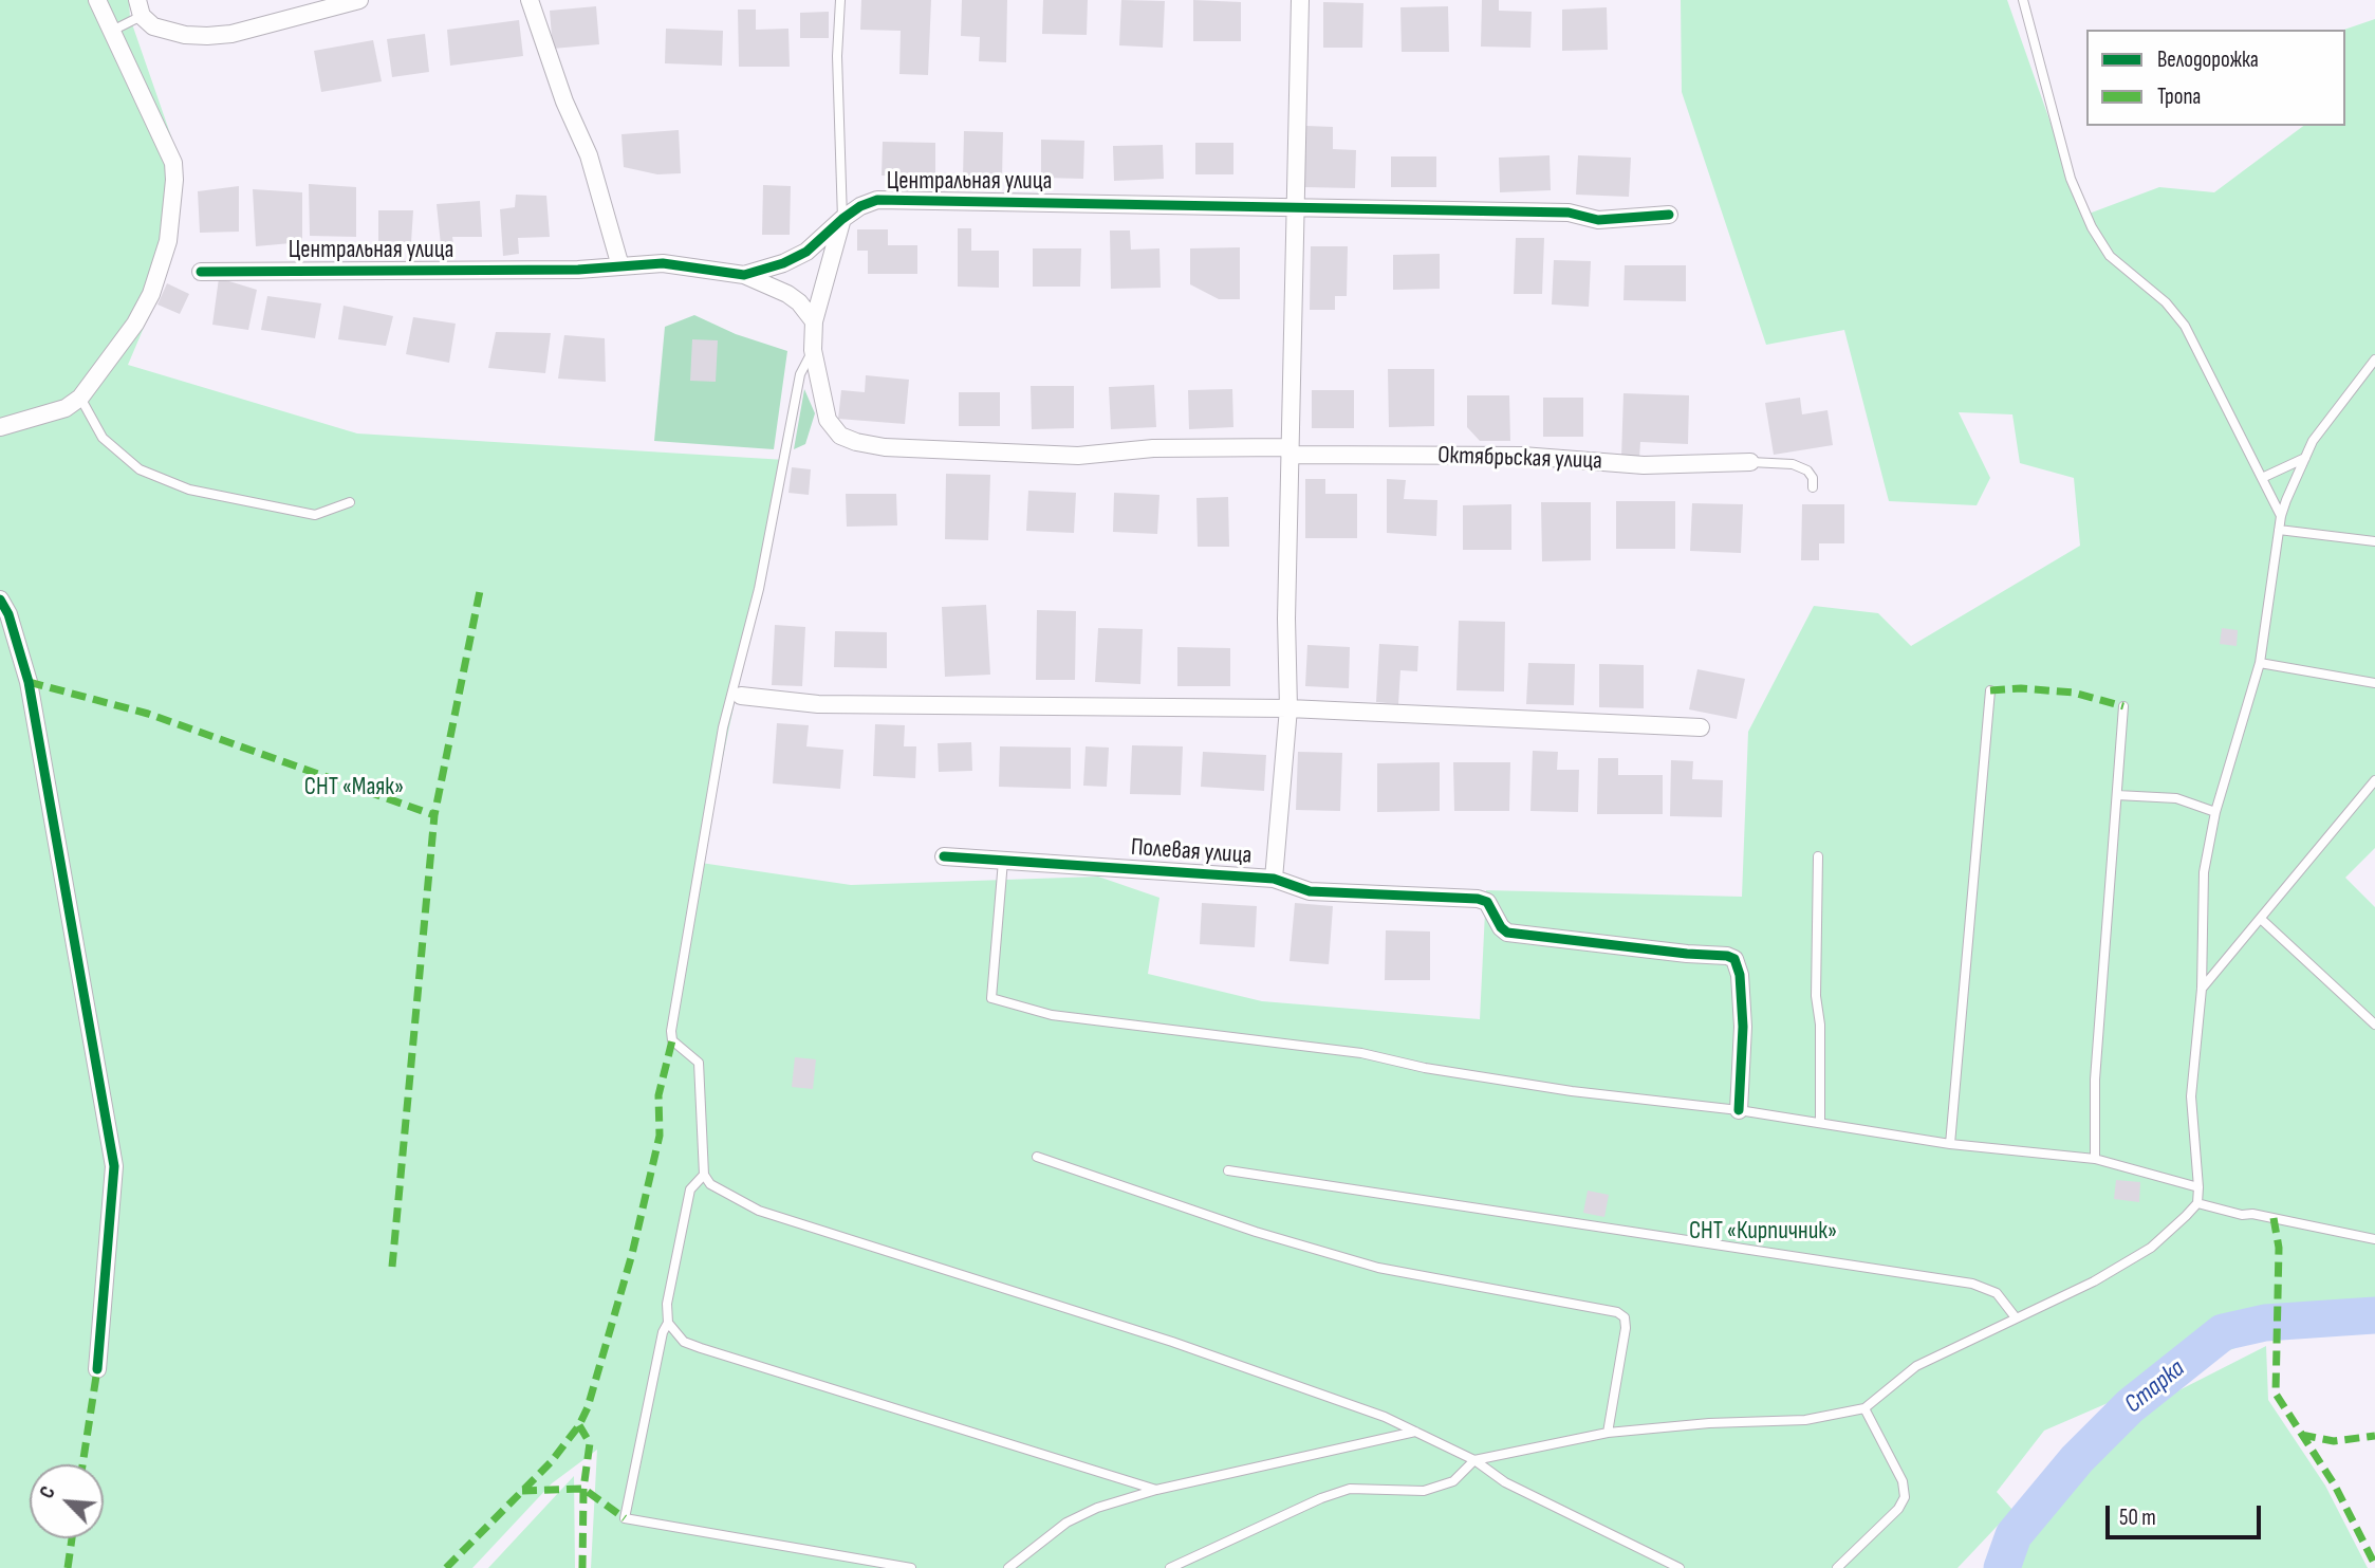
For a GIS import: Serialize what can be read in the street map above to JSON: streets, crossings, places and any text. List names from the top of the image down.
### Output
{
  "streets": {
    "street": ["Центральная улица", "Октябрьская улица", "Полевая улица"]
  },
  "water": ["Старка"],
  "parks": ["СНТ «Маяк»", "СНТ «Кирпичник»"],
  "legend": ["Велодорожка", "Тропа"],
  "scale_bar": "50 m",
  "north": "top left"
}
